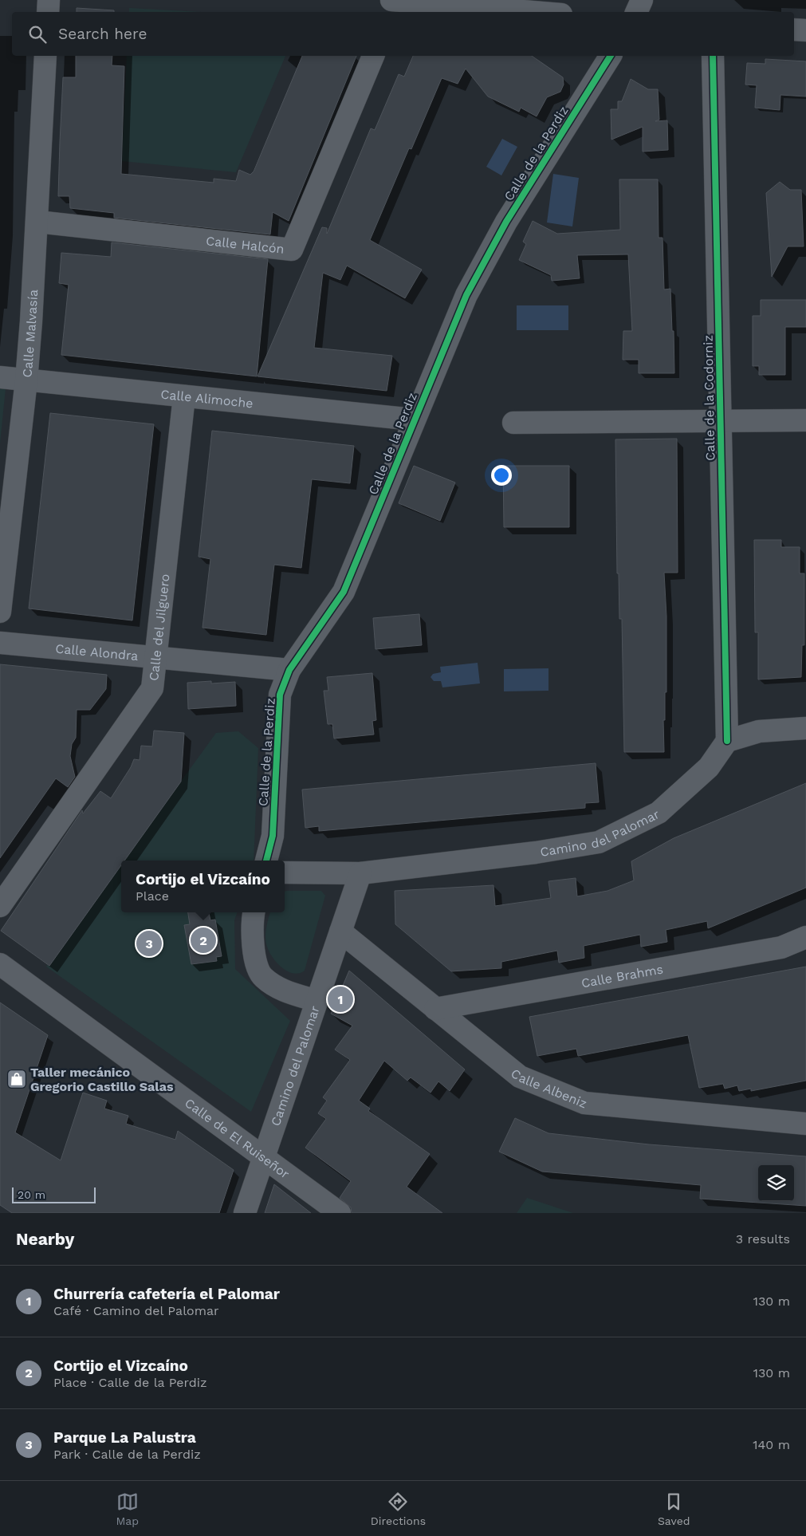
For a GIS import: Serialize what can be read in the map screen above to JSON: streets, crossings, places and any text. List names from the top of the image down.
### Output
{
  "streets": {
    "street": [
      "Calle de la Perdiz",
      "Calle Halcón",
      "Calle Malvasía",
      "Calle de la Codorniz",
      "Calle Alimoche",
      "Calle del Jilguero",
      "Calle Alondra",
      "Camino del Palomar",
      "Calle Brahms",
      "Calle Albeniz",
      "Calle de El Ruiseñor"
    ]
  },
  "crossings": [
    ["Calle de la Perdiz", "Calle Alimoche"],
    ["Calle de la Perdiz", "Calle Alondra"],
    ["Calle Halcón", "Calle Malvasía"],
    ["Calle Malvasía", "Calle Alimoche"],
    ["Calle de la Codorniz", "Camino del Palomar"],
    ["Calle Alimoche", "Calle del Jilguero"],
    ["Calle del Jilguero", "Calle Alondra"],
    ["Camino del Palomar", "Calle Albeniz"],
    ["Camino del Palomar", "Calle de El Ruiseñor"],
    ["Calle Brahms", "Calle Albeniz"]
  ],
  "places": {
    "shop": ["Taller mecánico Gregorio Castillo Salas"]
  },
  "scale_bar": "20 m",
  "page": {
    "search": "Search here",
    "popup": ["Cortijo el Vizcaíno", "Place"],
    "pins": ["2", "3", "1"],
    "scale": "20 m",
    "heading": ["Nearby", "3 results"],
    "list": [
      {
        "mark": "1",
        "name": "Churrería cafetería el Palomar",
        "note": "Café · Camino del Palomar",
        "value": "130 m"
      },
      {
        "mark": "2",
        "name": "Cortijo el Vizcaíno",
        "note": "Place · Calle de la Perdiz",
        "value": "130 m"
      },
      {
        "mark": "3",
        "name": "Parque La Palustra",
        "note": "Park · Calle de la Perdiz",
        "value": "140 m"
      }
    ],
    "nav": ["Map", "Directions", "Saved"]
  }
}
